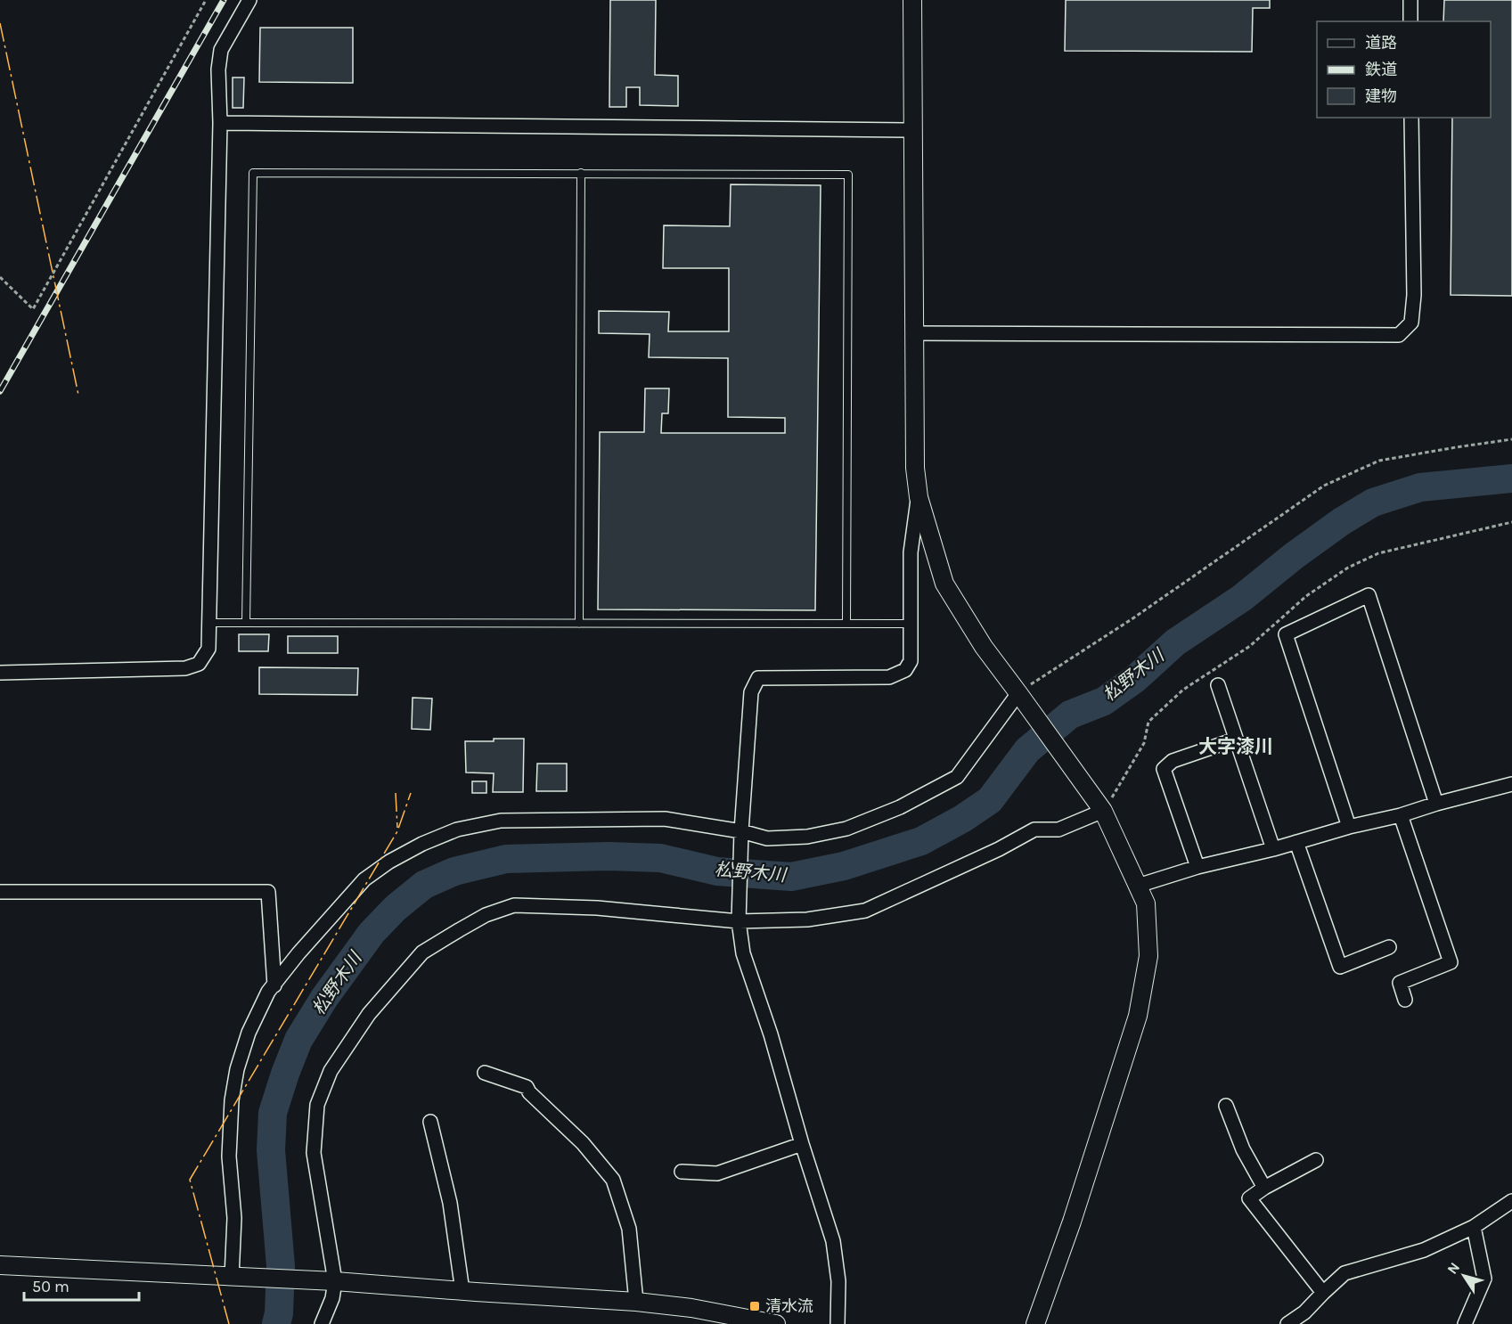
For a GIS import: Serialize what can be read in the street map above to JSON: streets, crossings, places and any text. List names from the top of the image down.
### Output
{
  "districts": ["大字漆川"],
  "water": ["松野木川"],
  "places": {
    "transit": ["清水流"]
  },
  "legend": ["道路", "鉄道", "建物"],
  "scale_bar": "50 m",
  "north": "top left"
}
